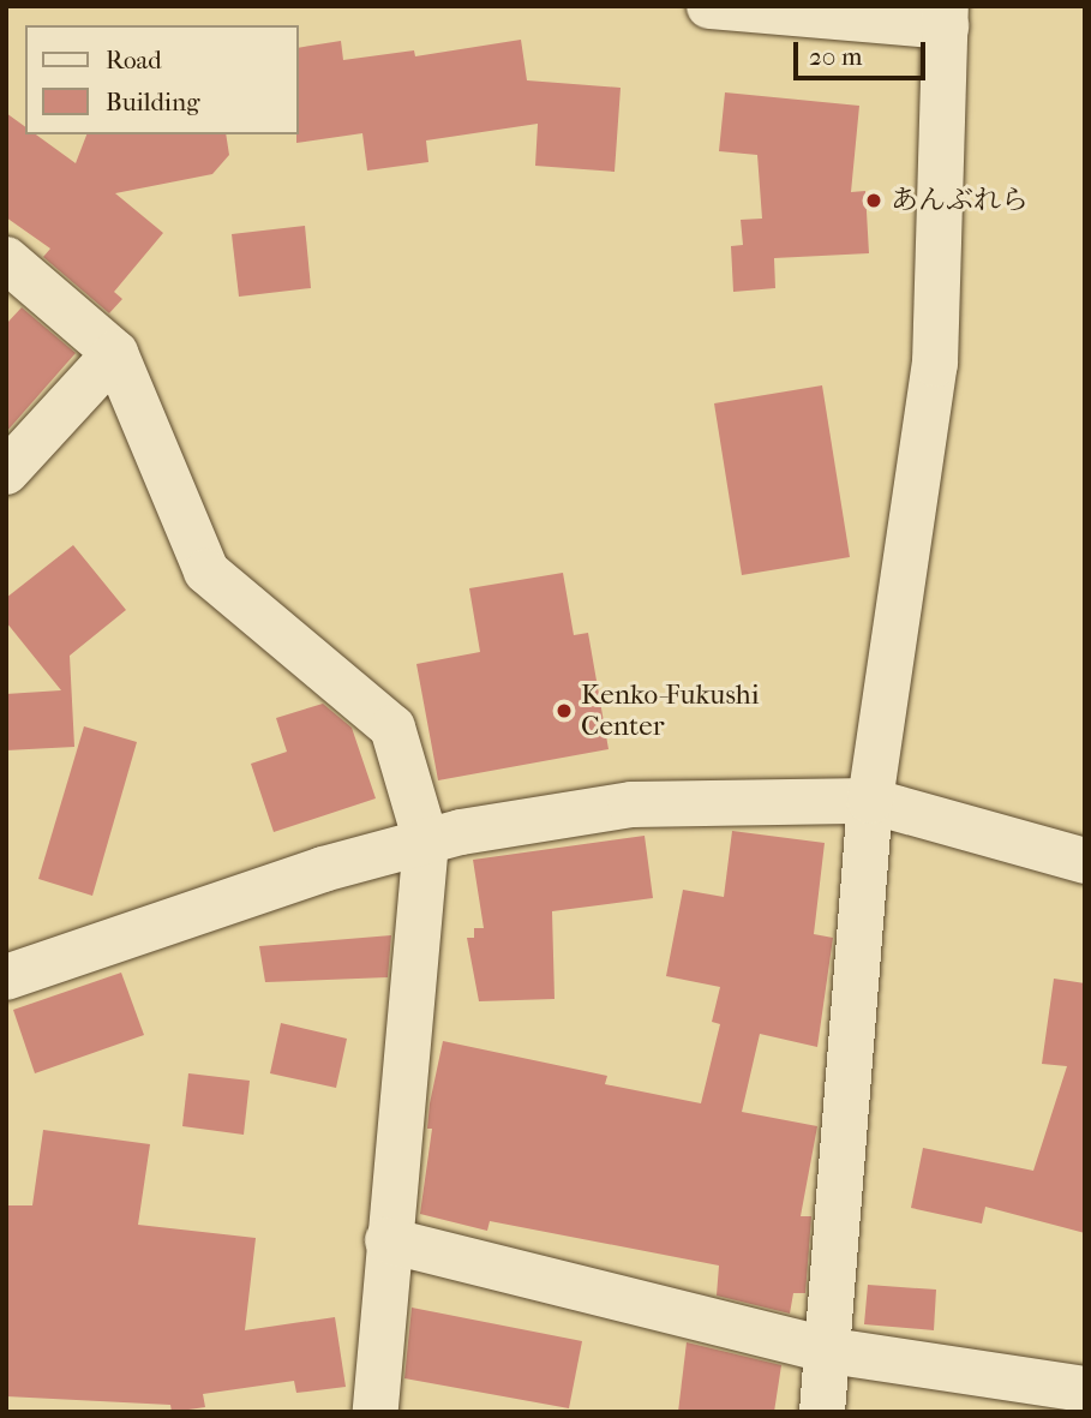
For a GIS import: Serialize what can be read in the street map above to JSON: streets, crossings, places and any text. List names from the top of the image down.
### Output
{
  "places": ["あんぶれら", "Kenko-Fukushi Center"],
  "legend": ["Road", "Building"],
  "scale_bar": "20 m"
}
